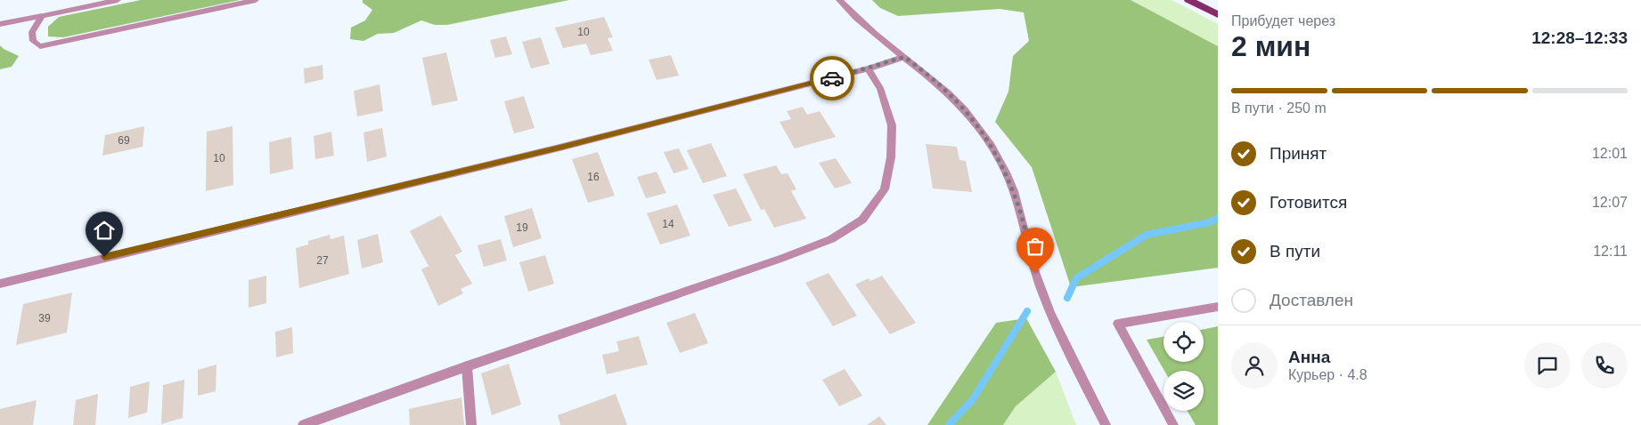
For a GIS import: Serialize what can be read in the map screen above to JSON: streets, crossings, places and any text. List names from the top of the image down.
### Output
{
  "house_numbers": [
    "10",
    "69",
    "10",
    "16",
    "14",
    "19",
    "27",
    "39"
  ],
  "page": {
    "heading": ["2 мин", "Прибудет через", "12:28–12:33"],
    "panel": ["Анна", "Курьер · 4.8"],
    "bar": "В пути · 250 m",
    "list": [
      ["Принят", "12:01"],
      ["Готовится", "12:07"],
      ["В пути", "12:11"],
      "Доставлен"
    ]
  }
}
